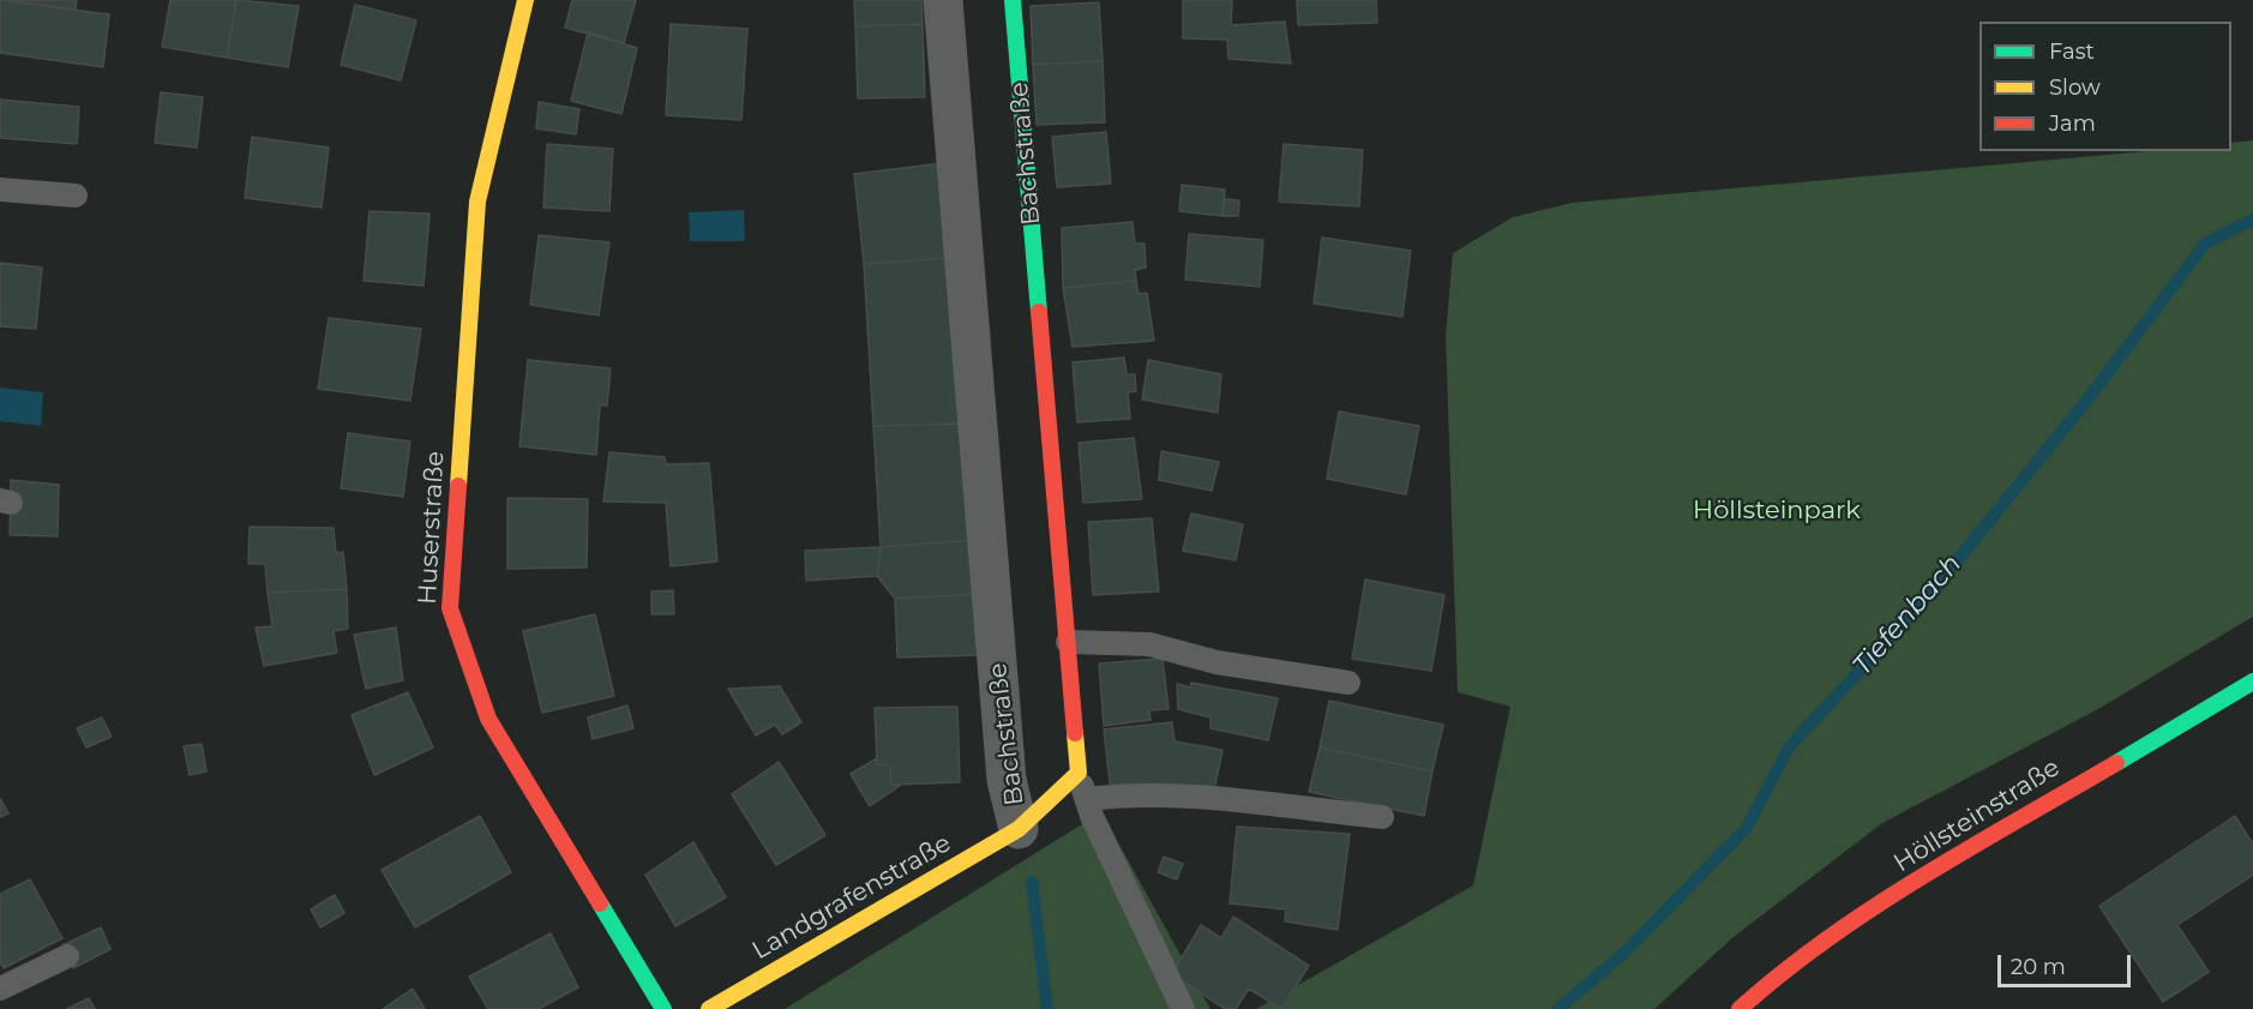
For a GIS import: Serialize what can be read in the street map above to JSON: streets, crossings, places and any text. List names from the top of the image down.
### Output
{
  "streets": {
    "street": [
      "Bachstraße",
      "Huserstraße",
      "Höllsteinstraße",
      "Landgrafenstraße"
    ]
  },
  "crossings": [
    ["Bachstraße", "Landgrafenstraße"]
  ],
  "water": ["Tiefenbach"],
  "parks": ["Höllsteinpark"],
  "legend": ["Fast", "Slow", "Jam"],
  "scale_bar": "20 m"
}
